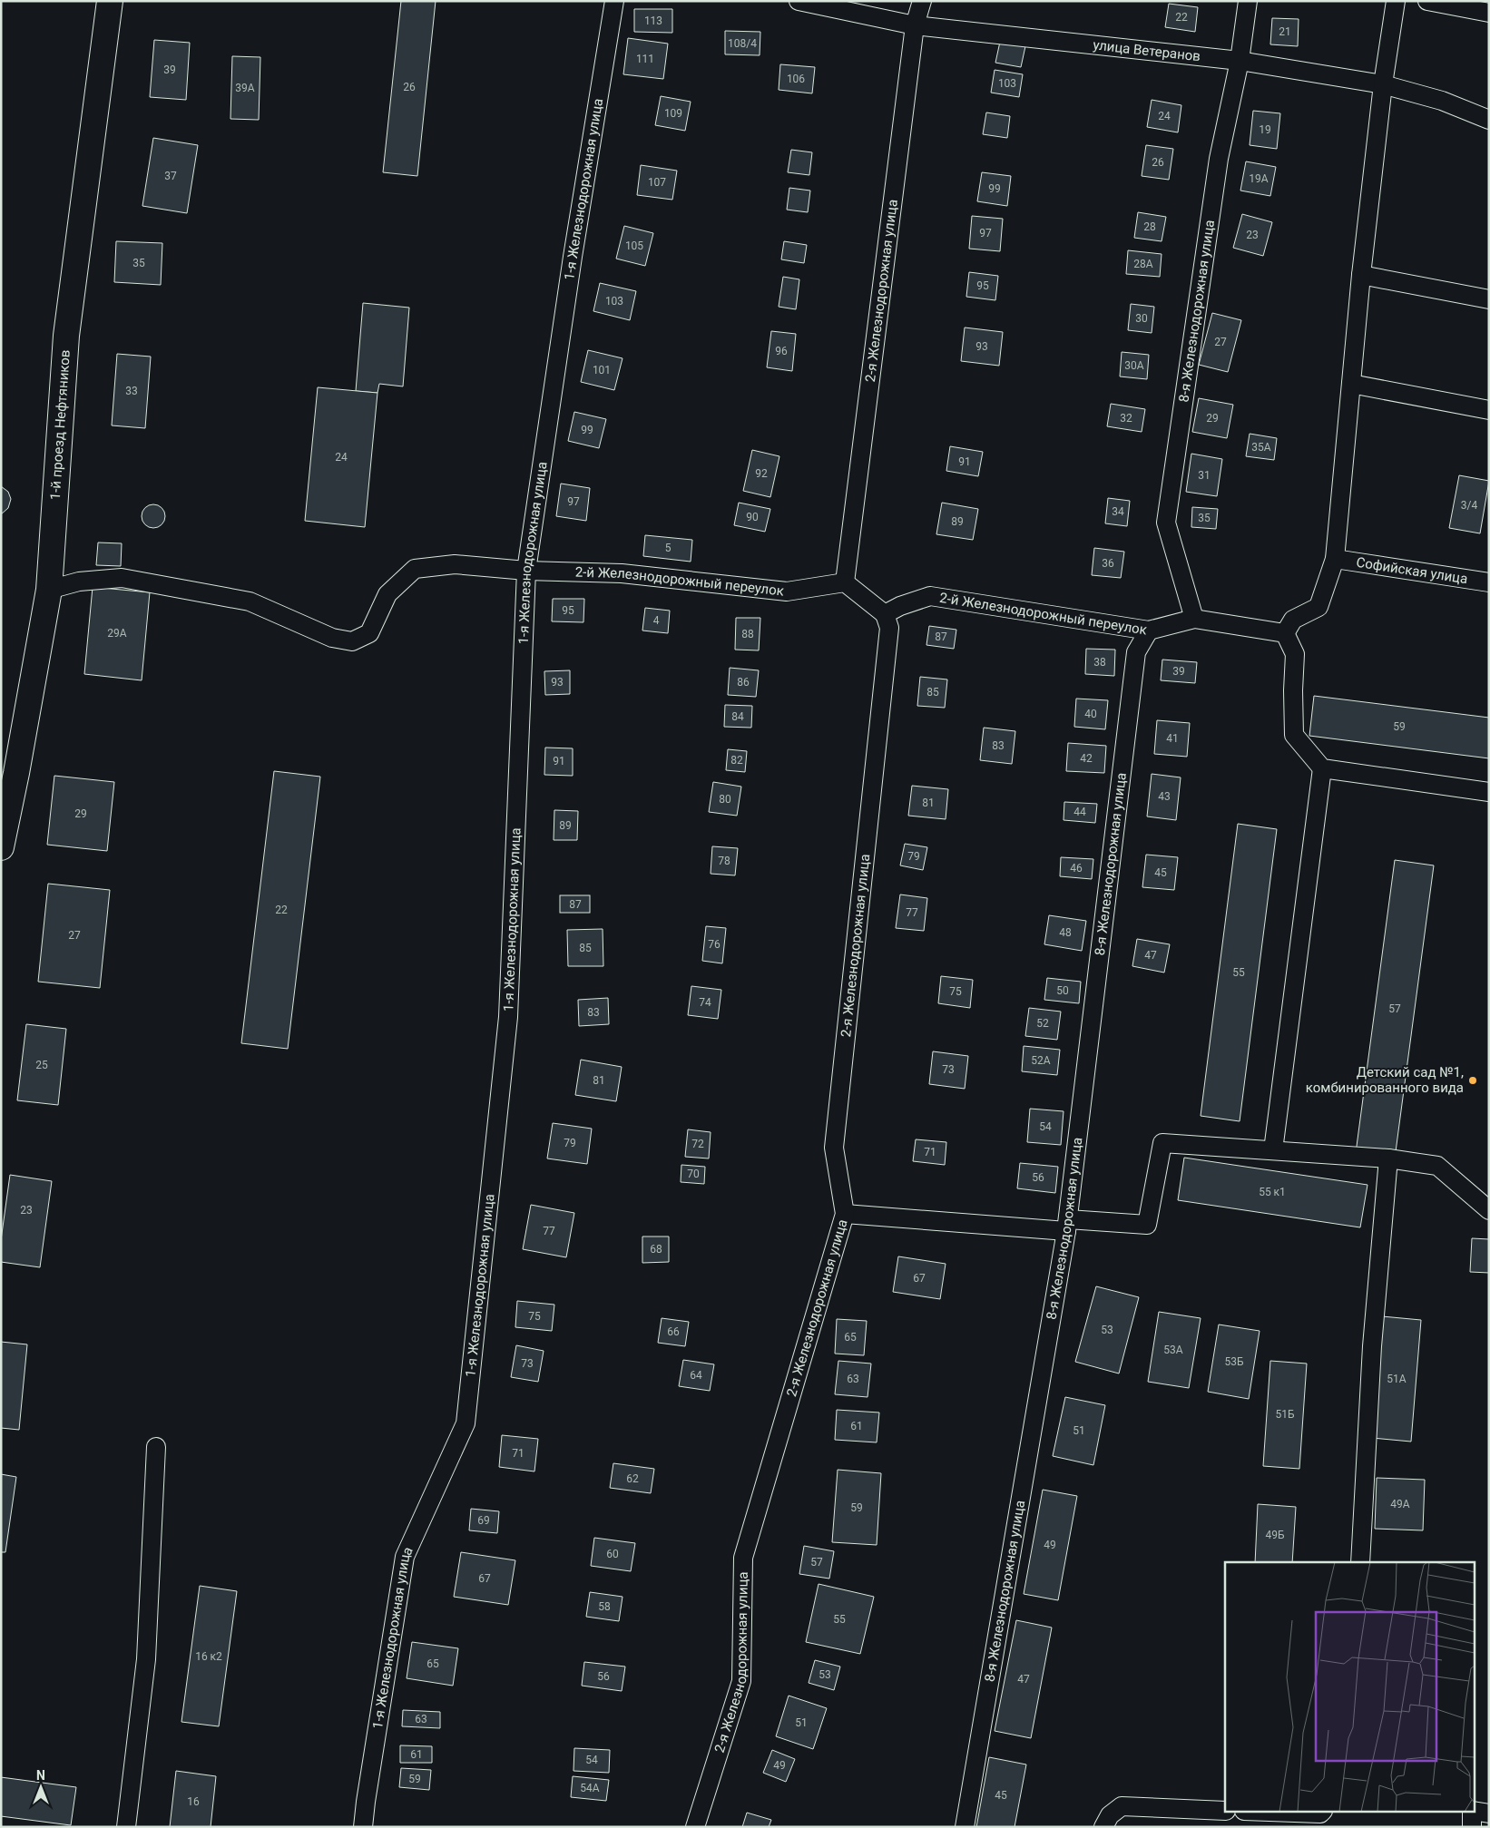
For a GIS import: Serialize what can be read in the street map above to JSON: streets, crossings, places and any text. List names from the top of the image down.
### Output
{
  "streets": {
    "street": [
      "улица Ветеранов",
      "1-я Железнодорожная улица",
      "2-я Железнодорожная улица",
      "8-я Железнодорожная улица",
      "1-й проезд Нефтяников",
      "Софийская улица",
      "2-й Железнодорожный переулок"
    ]
  },
  "crossings": [
    ["улица Ветеранов", "2-я Железнодорожная улица"],
    ["улица Ветеранов", "8-я Железнодорожная улица"],
    ["1-я Железнодорожная улица", "2-й Железнодорожный переулок"],
    ["2-я Железнодорожная улица", "2-й Железнодорожный переулок"],
    ["8-я Железнодорожная улица", "2-й Железнодорожный переулок"],
    ["1-й проезд Нефтяников", "2-й Железнодорожный переулок"]
  ],
  "places": ["Детский сад №1, комбинированного вида"],
  "house_numbers": [
    "22",
    "113",
    "21",
    "108/4",
    "111",
    "39",
    "106",
    "103",
    "26",
    "39А",
    "109",
    "24",
    "19",
    "26",
    "37",
    "19А",
    "107",
    "99",
    "28",
    "97",
    "23",
    "105",
    "35",
    "28А",
    "95",
    "103",
    "30",
    "27",
    "93",
    "96",
    "30А",
    "101",
    "33",
    "32",
    "29",
    "99",
    "35А",
    "24",
    "91",
    "92",
    "31",
    "97",
    "3/4",
    "34",
    "90",
    "35",
    "89",
    "5",
    "36",
    "95",
    "4",
    "29А",
    "88",
    "87",
    "38",
    "39",
    "93",
    "86",
    "85",
    "40",
    "84",
    "59",
    "41",
    "83",
    "42",
    "82",
    "91",
    "43",
    "80",
    "81",
    "44",
    "29",
    "89",
    "79",
    "78",
    "46",
    "45",
    "87",
    "22",
    "77",
    "48",
    "27",
    "76",
    "85",
    "47",
    "55",
    "50",
    "75",
    "74",
    "57",
    "83",
    "52",
    "52А",
    "25",
    "73",
    "81",
    "54",
    "79",
    "72",
    "71",
    "70",
    "56",
    "55 к1",
    "23",
    "77",
    "68",
    "67",
    "75",
    "53",
    "66",
    "65",
    "53А",
    "53Б",
    "73",
    "64",
    "63",
    "51А",
    "51Б",
    "61",
    "51",
    "71",
    "62",
    "49А",
    "59",
    "69",
    "49Б",
    "49",
    "60",
    "57",
    "67",
    "58",
    "55",
    "16 к2",
    "65",
    "53",
    "56",
    "47",
    "63",
    "51",
    "61",
    "54",
    "49",
    "59",
    "54А",
    "45",
    "16"
  ],
  "north": "top"
}
